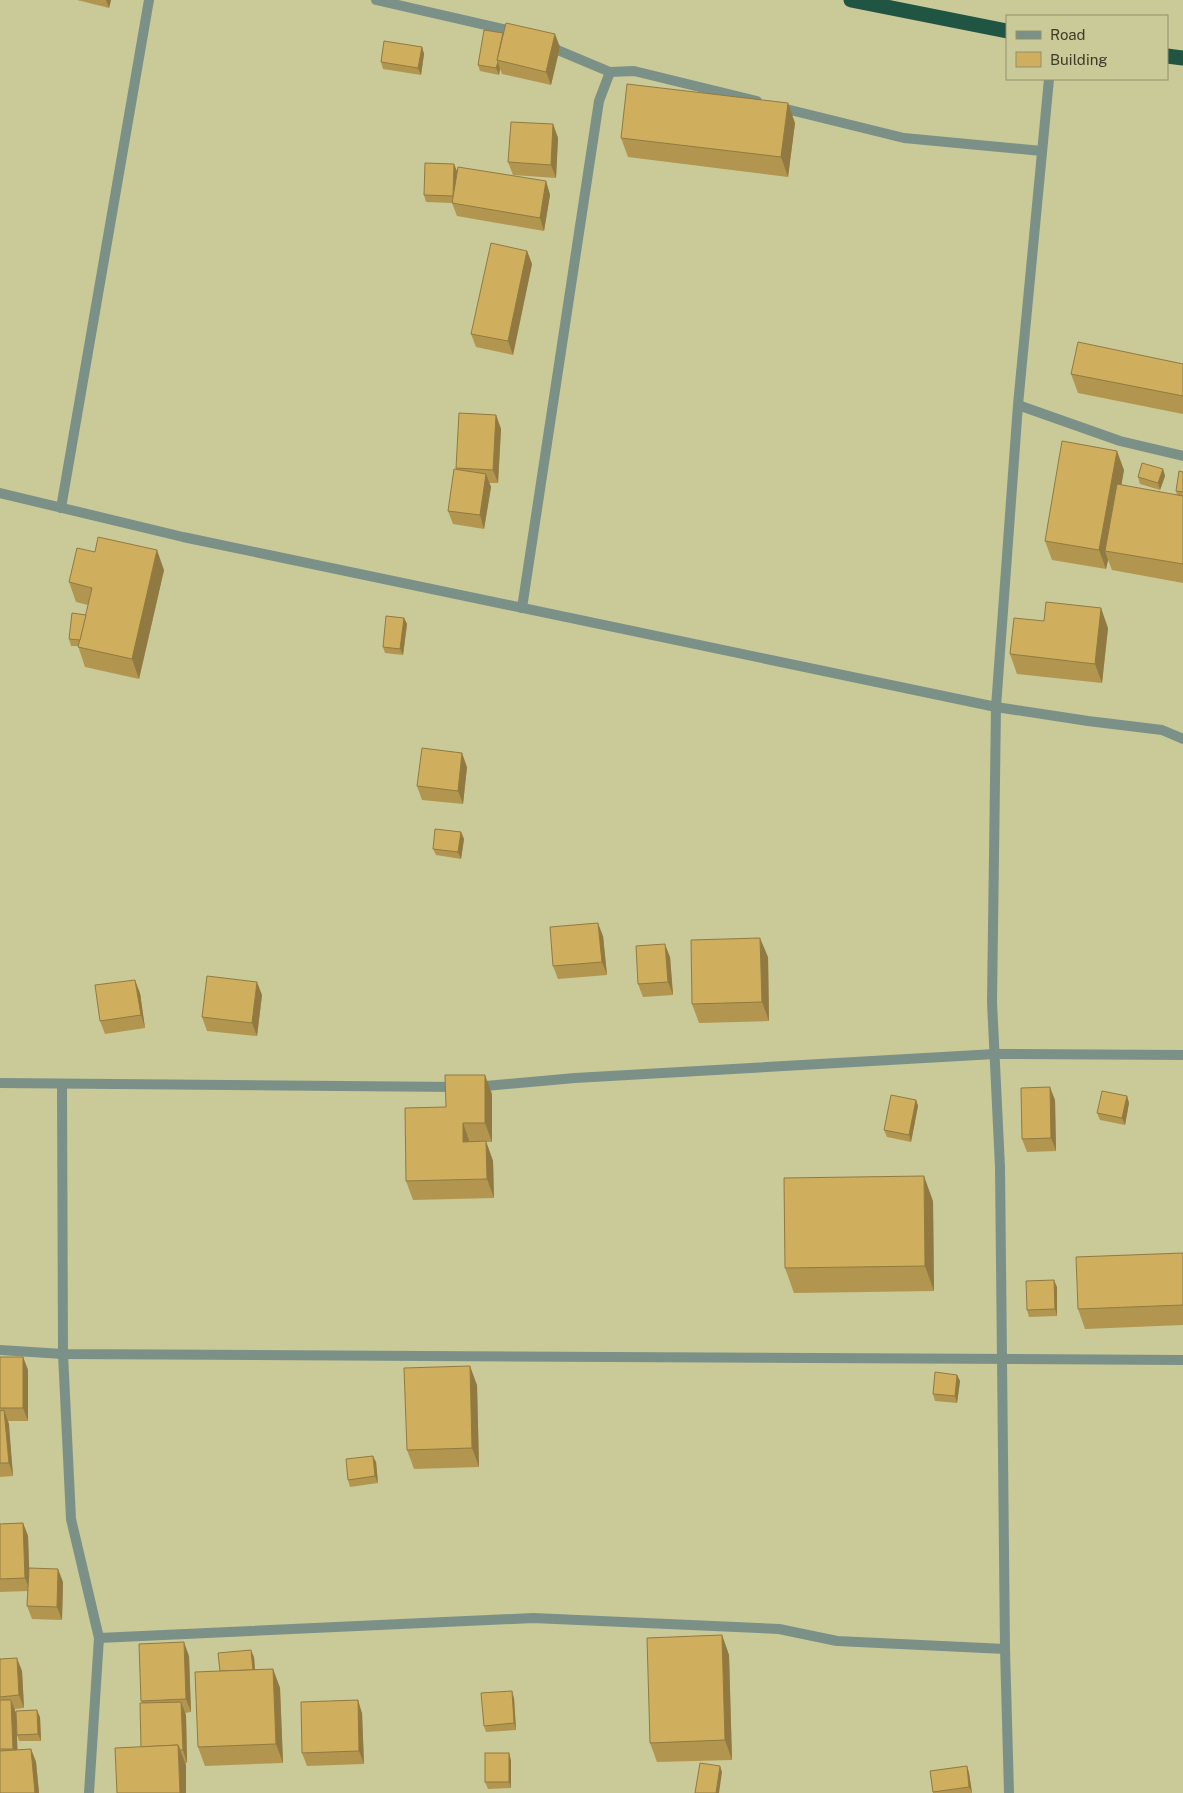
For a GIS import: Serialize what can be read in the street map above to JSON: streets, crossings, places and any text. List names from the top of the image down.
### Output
{
  "legend": ["Road", "Building"]
}
